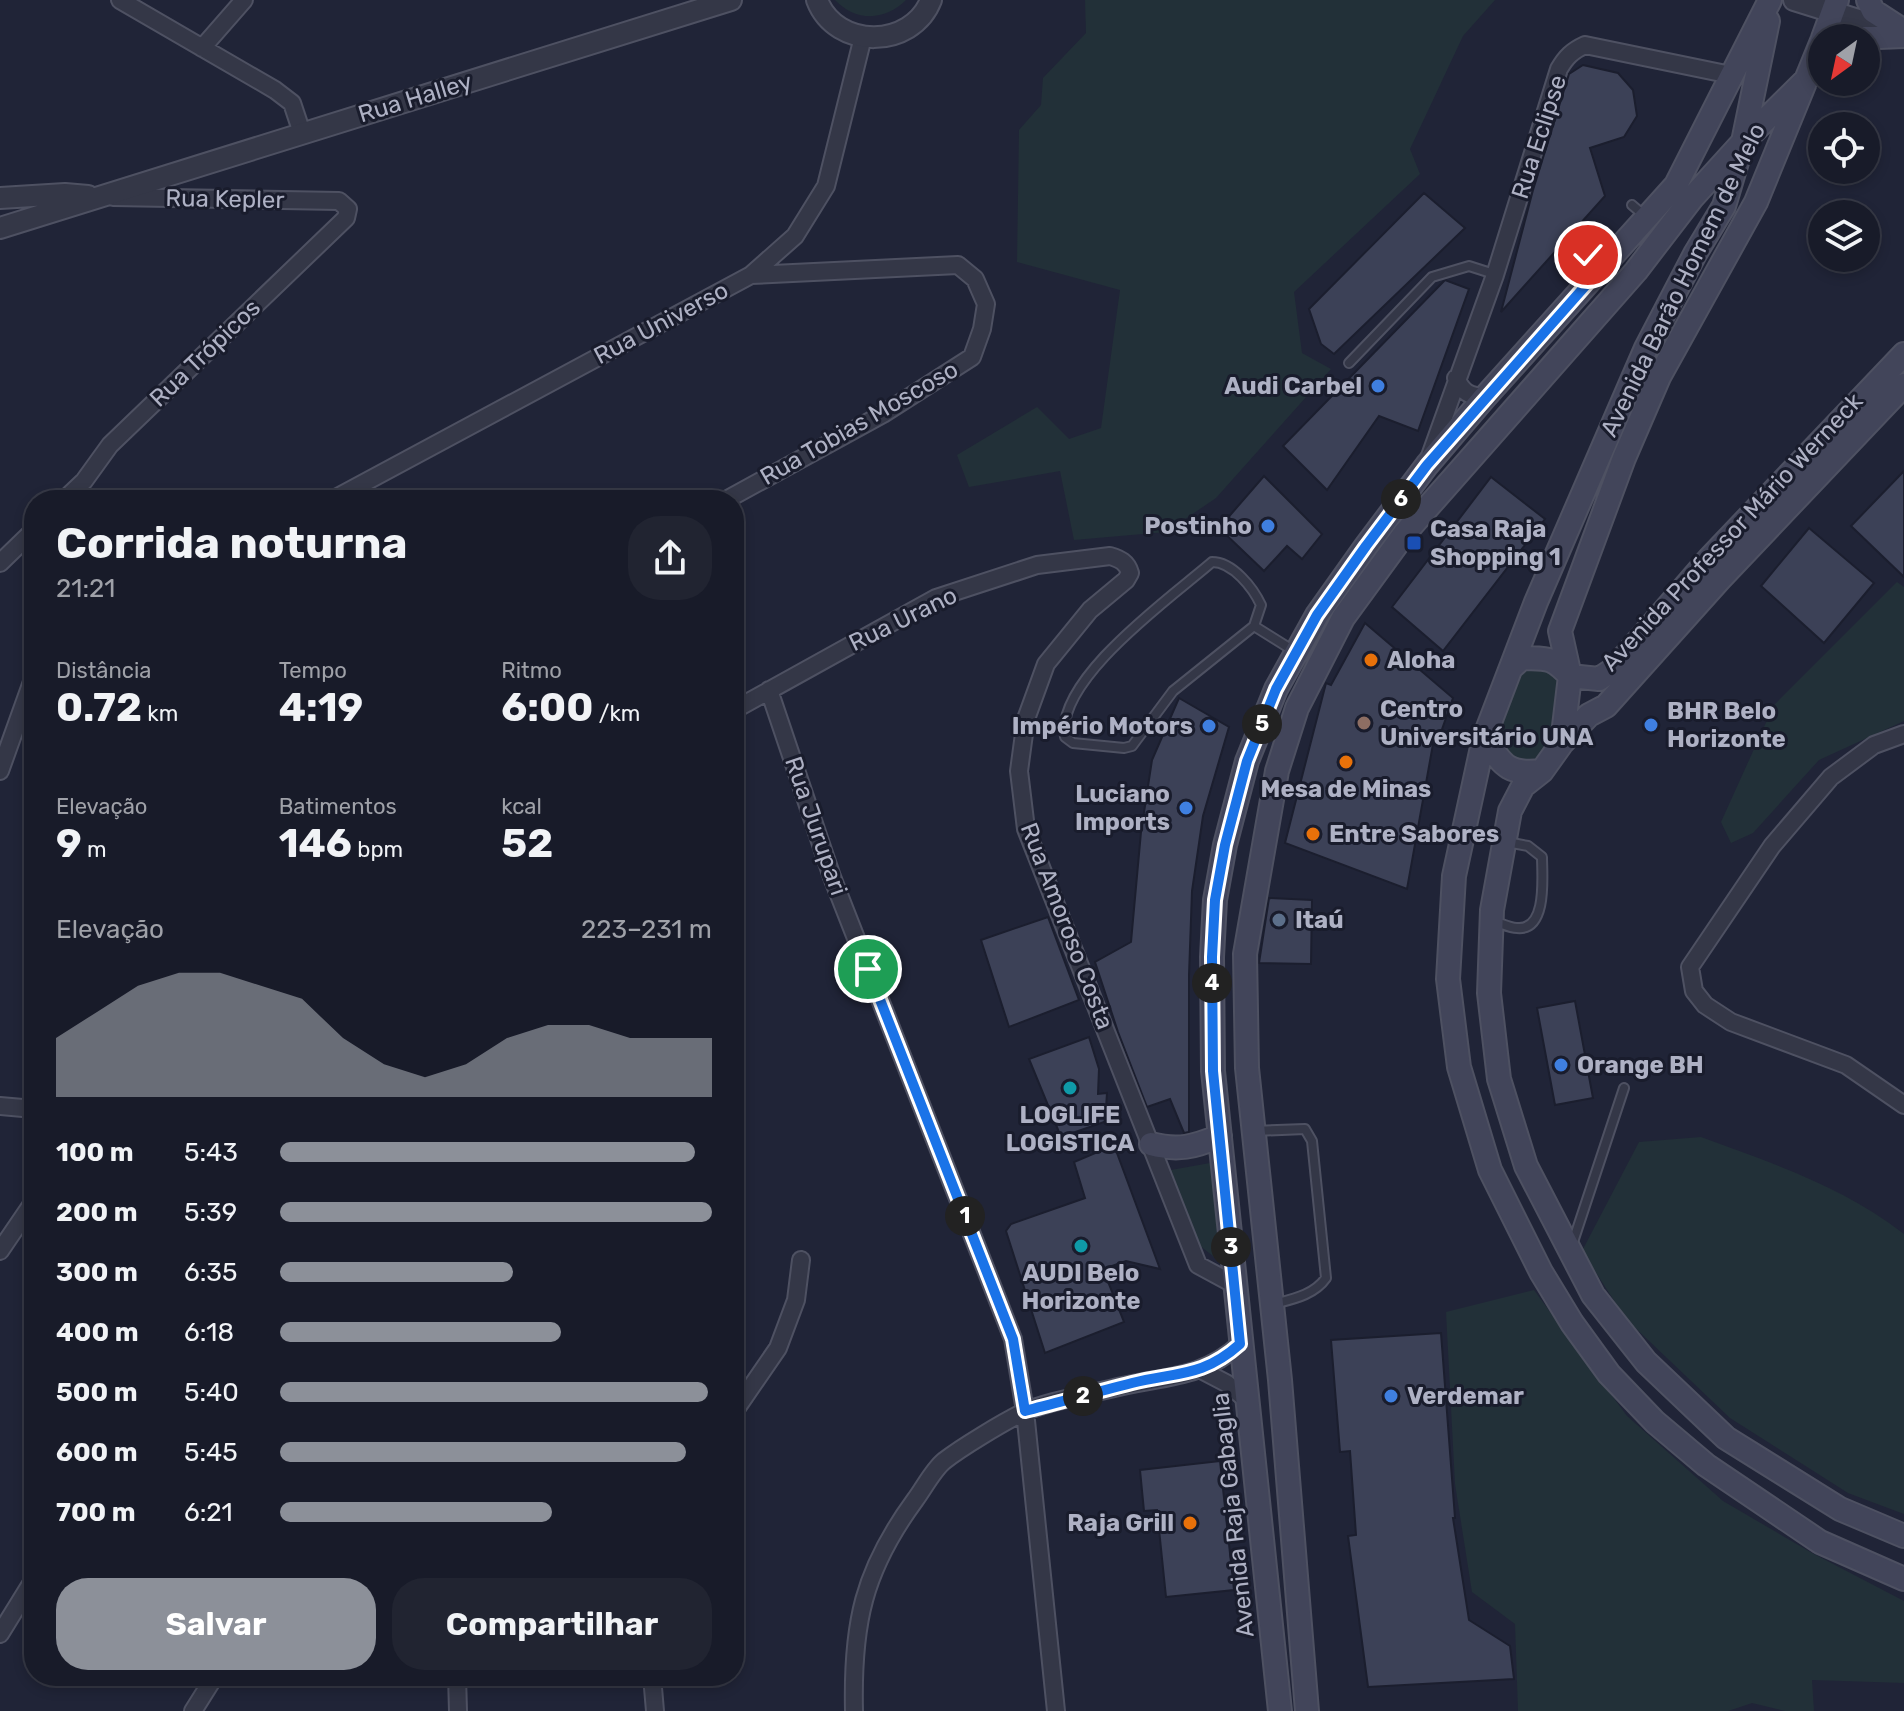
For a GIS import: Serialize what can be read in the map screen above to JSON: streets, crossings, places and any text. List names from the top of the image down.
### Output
{
  "streets": {
    "main road": ["Avenida Barão Homem de Melo", "Avenida Professor Mário Werneck", "Avenida Raja Gabaglia"],
    "street": [
      "Rua Halley",
      "Rua Eclipse",
      "Rua Kepler",
      "Rua Universo",
      "Rua Trópicos",
      "Rua Tobias Moscoso",
      "Rua Urano",
      "Rua Jurupari",
      "Rua Amoroso Costa"
    ]
  },
  "crossings": [
    ["Rua Halley", "Rua Kepler"],
    ["Rua Eclipse", "Avenida Raja Gabaglia"],
    ["Rua Kepler", "Rua Trópicos"],
    ["Avenida Barão Homem de Melo", "Avenida Professor Mário Werneck"],
    ["Avenida Barão Homem de Melo", "Avenida Raja Gabaglia"],
    ["Rua Universo", "Rua Tobias Moscoso"],
    ["Rua Urano", "Rua Jurupari"],
    ["Rua Urano", "Rua Amoroso Costa"],
    ["Rua Amoroso Costa", "Avenida Raja Gabaglia"]
  ],
  "places": {
    "other": [
      "Audi Carbel",
      "Postinho",
      "Aloha",
      "Centro Universitário UNA",
      "BHR Belo Horizonte",
      "Império Motors",
      "Mesa de Minas",
      "Luciano Imports",
      "Entre Sabores",
      "Itaú",
      "Orange BH",
      "LOGLIFE LOGISTICA",
      "AUDI Belo Horizonte",
      "Verdemar",
      "Raja Grill"
    ],
    "transit": ["Casa Raja Shopping 1"]
  },
  "north": "bottom left",
  "page": {
    "pins": [
      "6",
      "5",
      "4",
      "1",
      "3",
      "2"
    ],
    "heading": ["Corrida noturna", "21:21"],
    "stats": [
      ["Distância", "0.72 km"],
      ["Tempo", "4:19"],
      ["Ritmo", "6:00 /km"],
      ["Elevação", "9 m"],
      ["Batimentos", "146 bpm"],
      ["kcal", "52"]
    ],
    "chart": ["Elevação", "223–231 m"],
    "list": [
      {
        "name": "100 m",
        "note": "5:43"
      },
      {
        "name": "200 m",
        "note": "5:39"
      },
      {
        "name": "300 m",
        "note": "6:35"
      },
      {
        "name": "400 m",
        "note": "6:18"
      },
      {
        "name": "500 m",
        "note": "5:40"
      },
      {
        "name": "600 m",
        "note": "5:45"
      },
      {
        "name": "700 m",
        "note": "6:21"
      }
    ],
    "buttons": ["Salvar", "Compartilhar"]
  }
}
